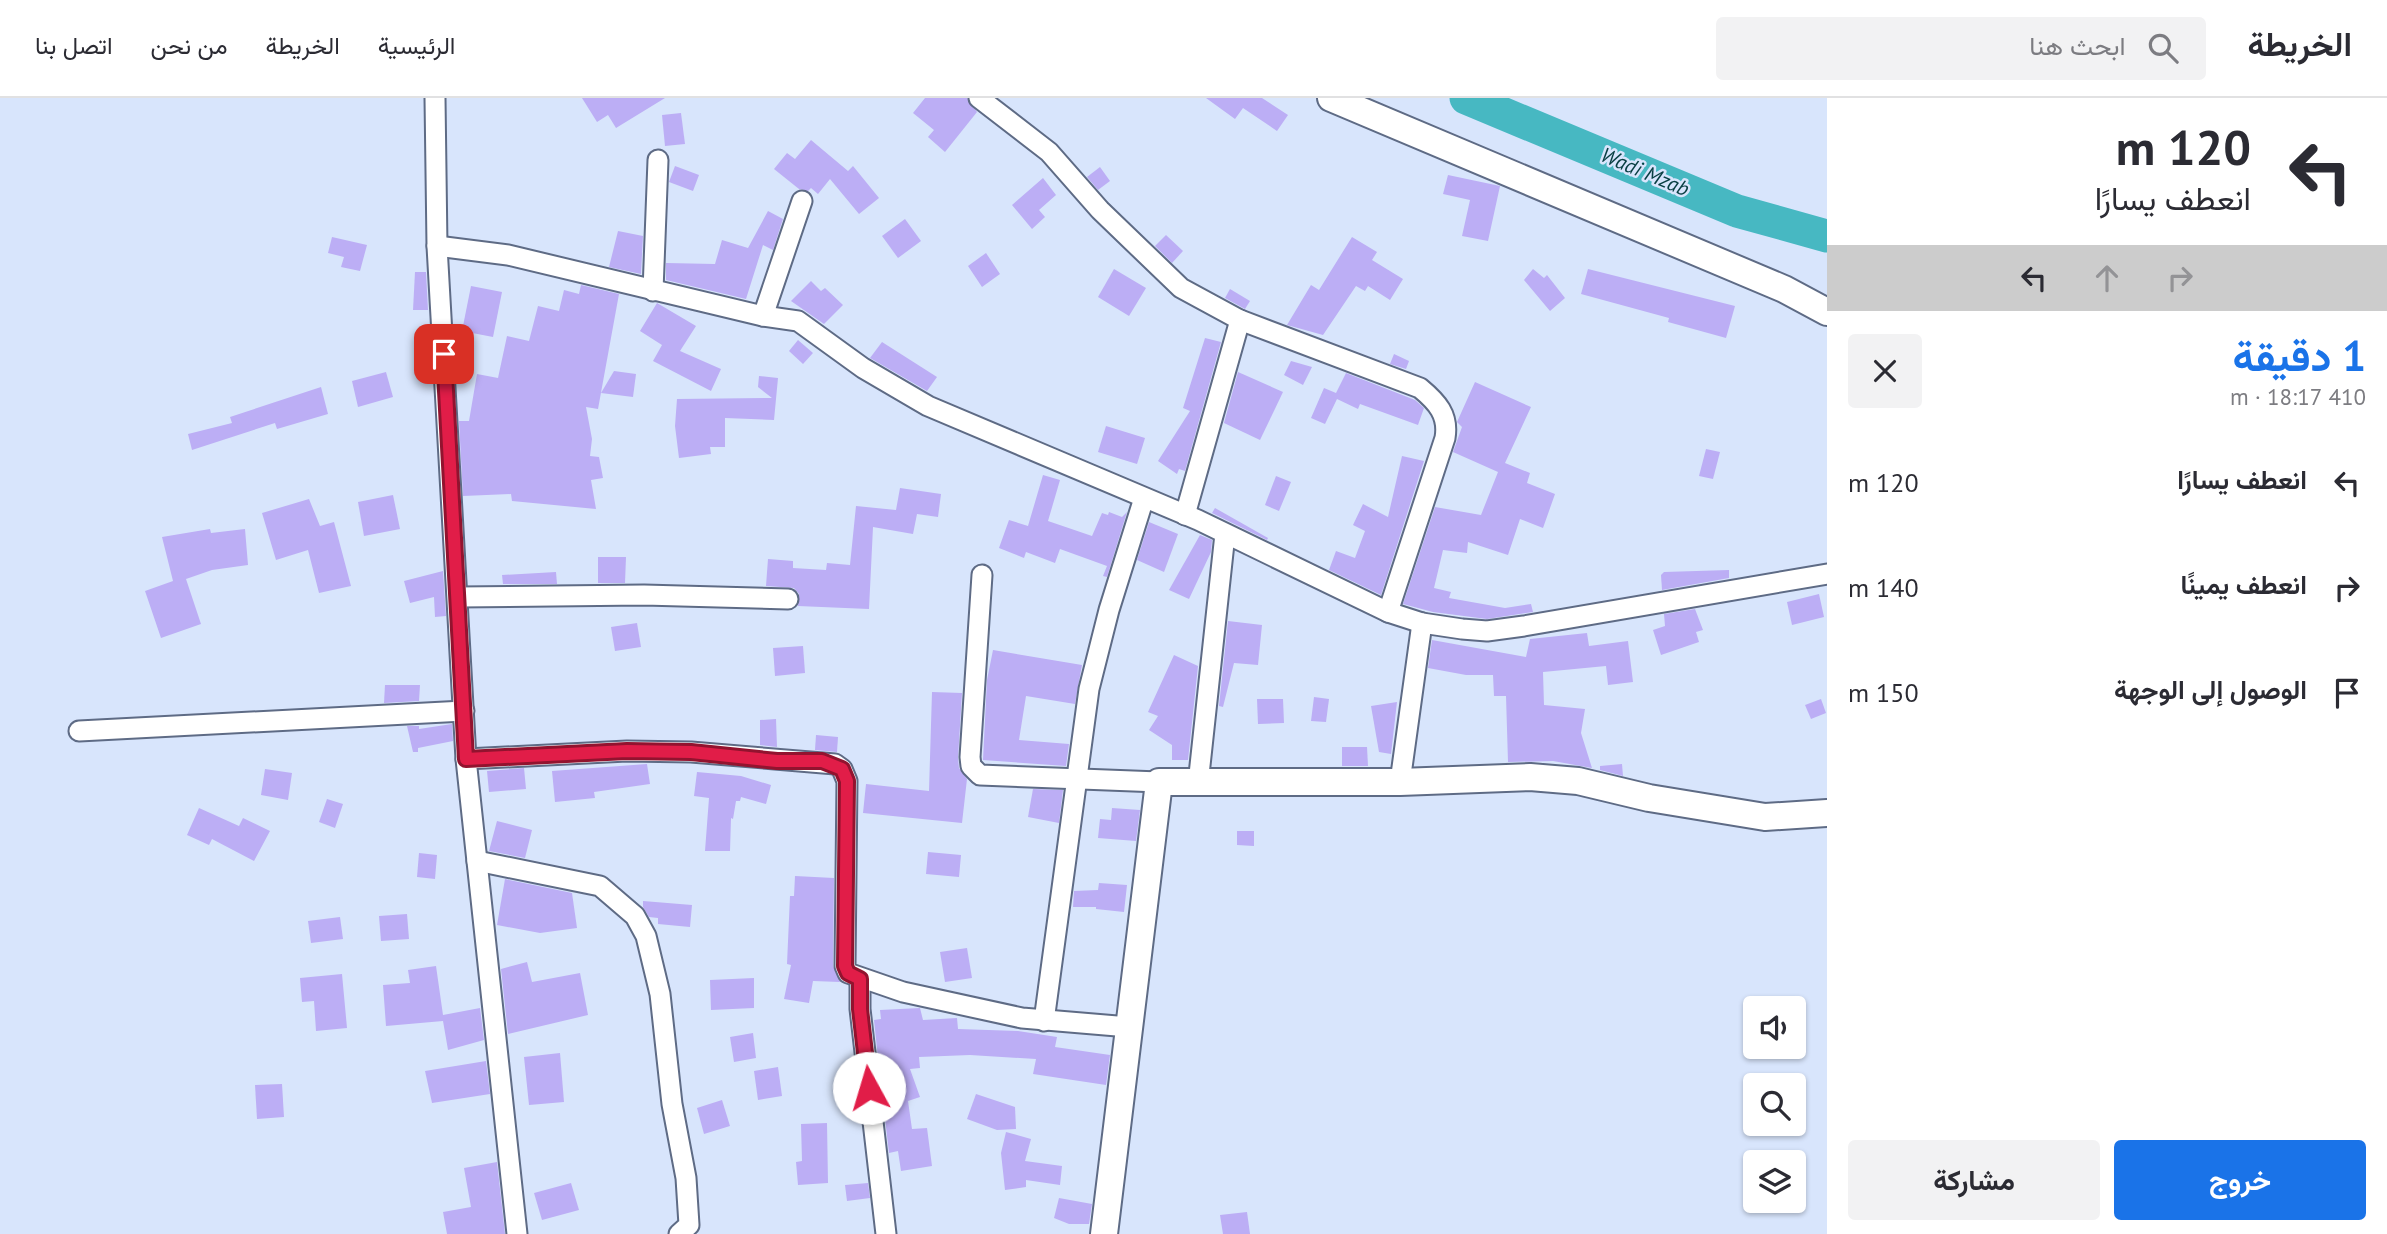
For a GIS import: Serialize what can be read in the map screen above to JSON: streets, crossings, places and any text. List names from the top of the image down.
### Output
{
  "water": ["Wadi Mzab"],
  "page": {
    "header": "الخريطة",
    "search": "ابحث هنا",
    "nav": [
      "الرئيسية",
      "الخريطة",
      "من نحن",
      "اتصل بنا"
    ],
    "turn": ["120 m", "انعطف يسارًا"],
    "heading": ["1 دقيقة", "410 m · 18:17"],
    "list": [
      {
        "name": "انعطف يسارًا",
        "value": "120 m"
      },
      {
        "name": "انعطف يمينًا",
        "value": "140 m"
      },
      {
        "name": "الوصول إلى الوجهة",
        "value": "150 m"
      }
    ],
    "buttons": ["خروج", "مشاركة"]
  }
}
